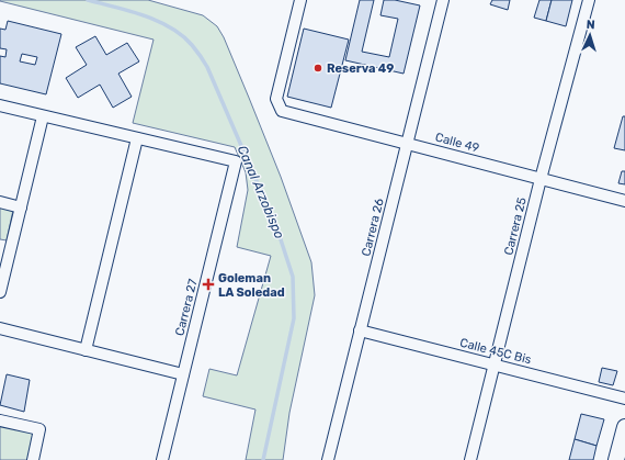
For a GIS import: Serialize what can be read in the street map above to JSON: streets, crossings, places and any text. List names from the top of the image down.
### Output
{
  "streets": {
    "street": [
      "Calle 49",
      "Carrera 25",
      "Carrera 26",
      "Carrera 27",
      "Calle 45C Bis"
    ]
  },
  "crossings": [
    ["Calle 49", "Carrera 25"],
    ["Calle 49", "Carrera 26"],
    ["Carrera 25", "Calle 45C Bis"],
    ["Carrera 26", "Calle 45C Bis"]
  ],
  "water": ["Canal Arzobispo"],
  "places": {
    "other": ["Reserva 49"],
    "health": ["Goleman LA Soledad"]
  },
  "north": "top"
}
